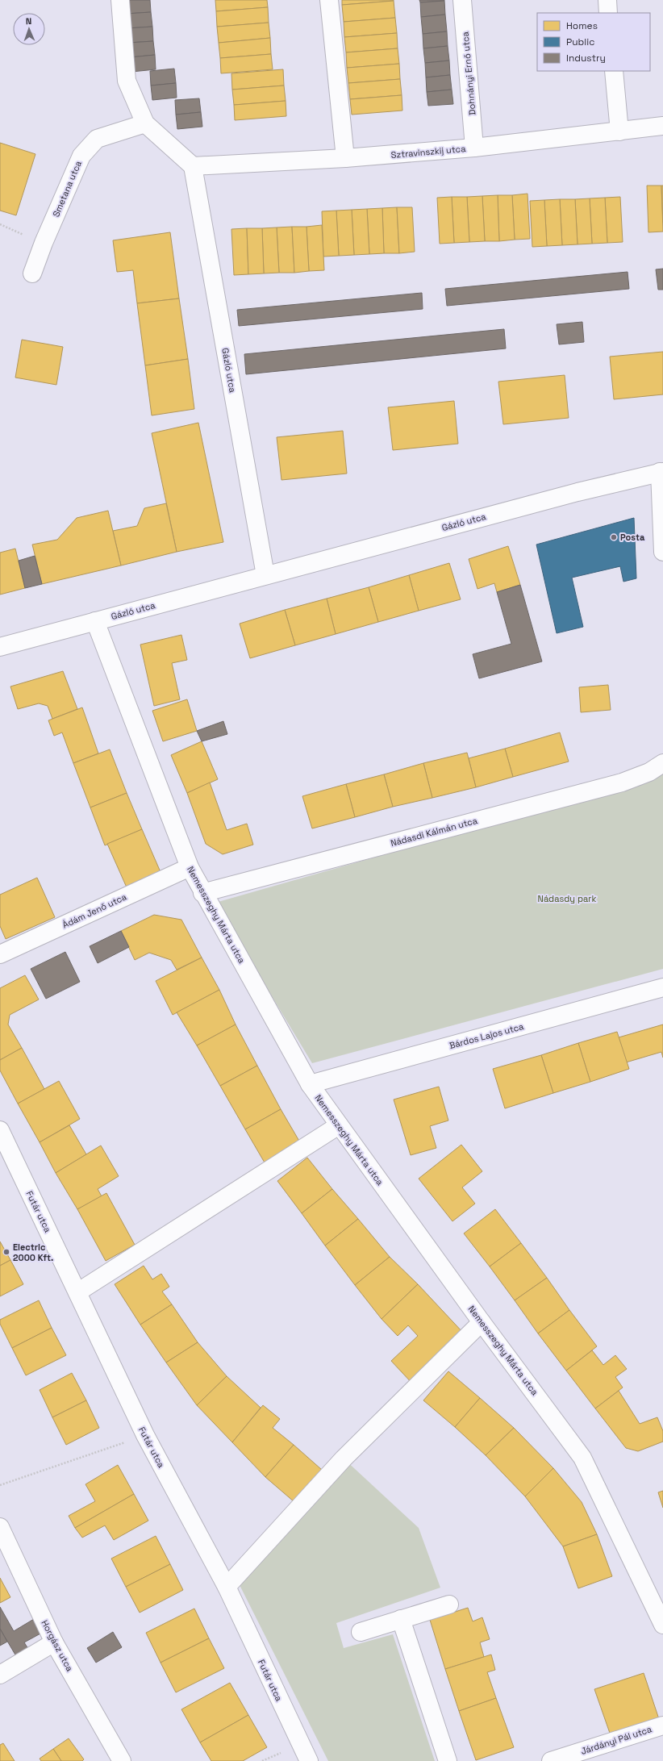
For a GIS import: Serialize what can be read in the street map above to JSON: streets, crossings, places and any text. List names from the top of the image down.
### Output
{
  "streets": {
    "street": [
      "Dohnányi Ernő utca",
      "Sztravinszkij utca",
      "Smetana utca",
      "Gázló utca",
      "Nádasdi Kálmán utca",
      "Ádám Jenő utca",
      "Nemesszeghy Márta utca",
      "Bárdos Lajos utca",
      "Futár utca",
      "Horgász utca",
      "Járdányi Pál utca"
    ]
  },
  "crossings": [
    ["Dohnányi Ernő utca", "Sztravinszkij utca"],
    ["Sztravinszkij utca", "Gázló utca"],
    ["Gázló utca", "Nemesszeghy Márta utca"],
    ["Nádasdi Kálmán utca", "Nemesszeghy Márta utca"],
    ["Ádám Jenő utca", "Nemesszeghy Márta utca"],
    ["Nemesszeghy Márta utca", "Bárdos Lajos utca"]
  ],
  "parks": ["Nádasdy park"],
  "places": ["Posta", "Electric 2000 Kft."],
  "legend": ["Homes", "Public", "Industry"],
  "north": "top"
}
